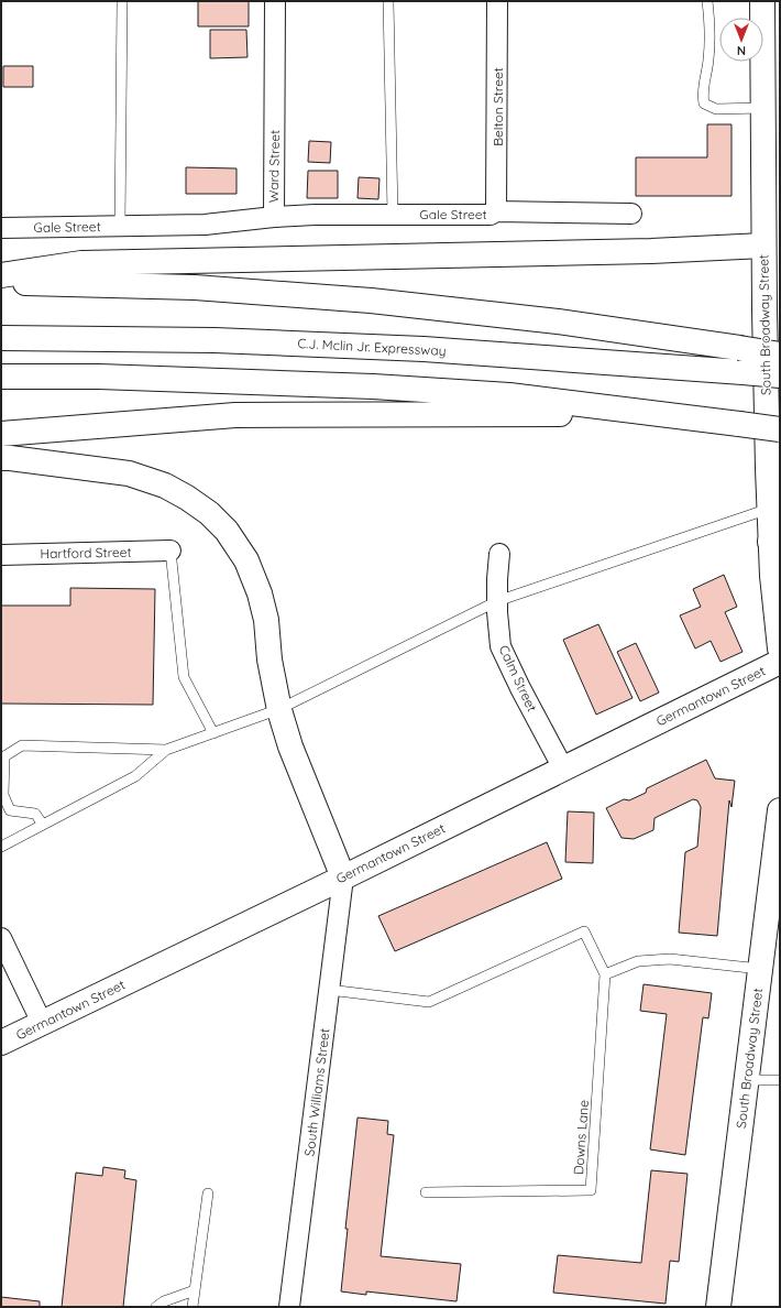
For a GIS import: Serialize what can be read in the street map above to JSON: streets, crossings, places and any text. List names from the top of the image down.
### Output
{
  "streets": {
    "main road": ["South Broadway Street", "C.J. Mclin Jr. Expressway", "Germantown Street"],
    "street": [
      "Belton Street",
      "Ward Street",
      "Gale Street",
      "Hartford Street",
      "Calm Street",
      "South Williams Street"
    ],
    "lane": ["Downs Lane"]
  },
  "crossings": [
    ["Belton Street", "Gale Street"],
    ["Ward Street", "Gale Street"],
    ["Calm Street", "Germantown Street"],
    ["Germantown Street", "South Williams Street"]
  ],
  "north": "bottom"
}
